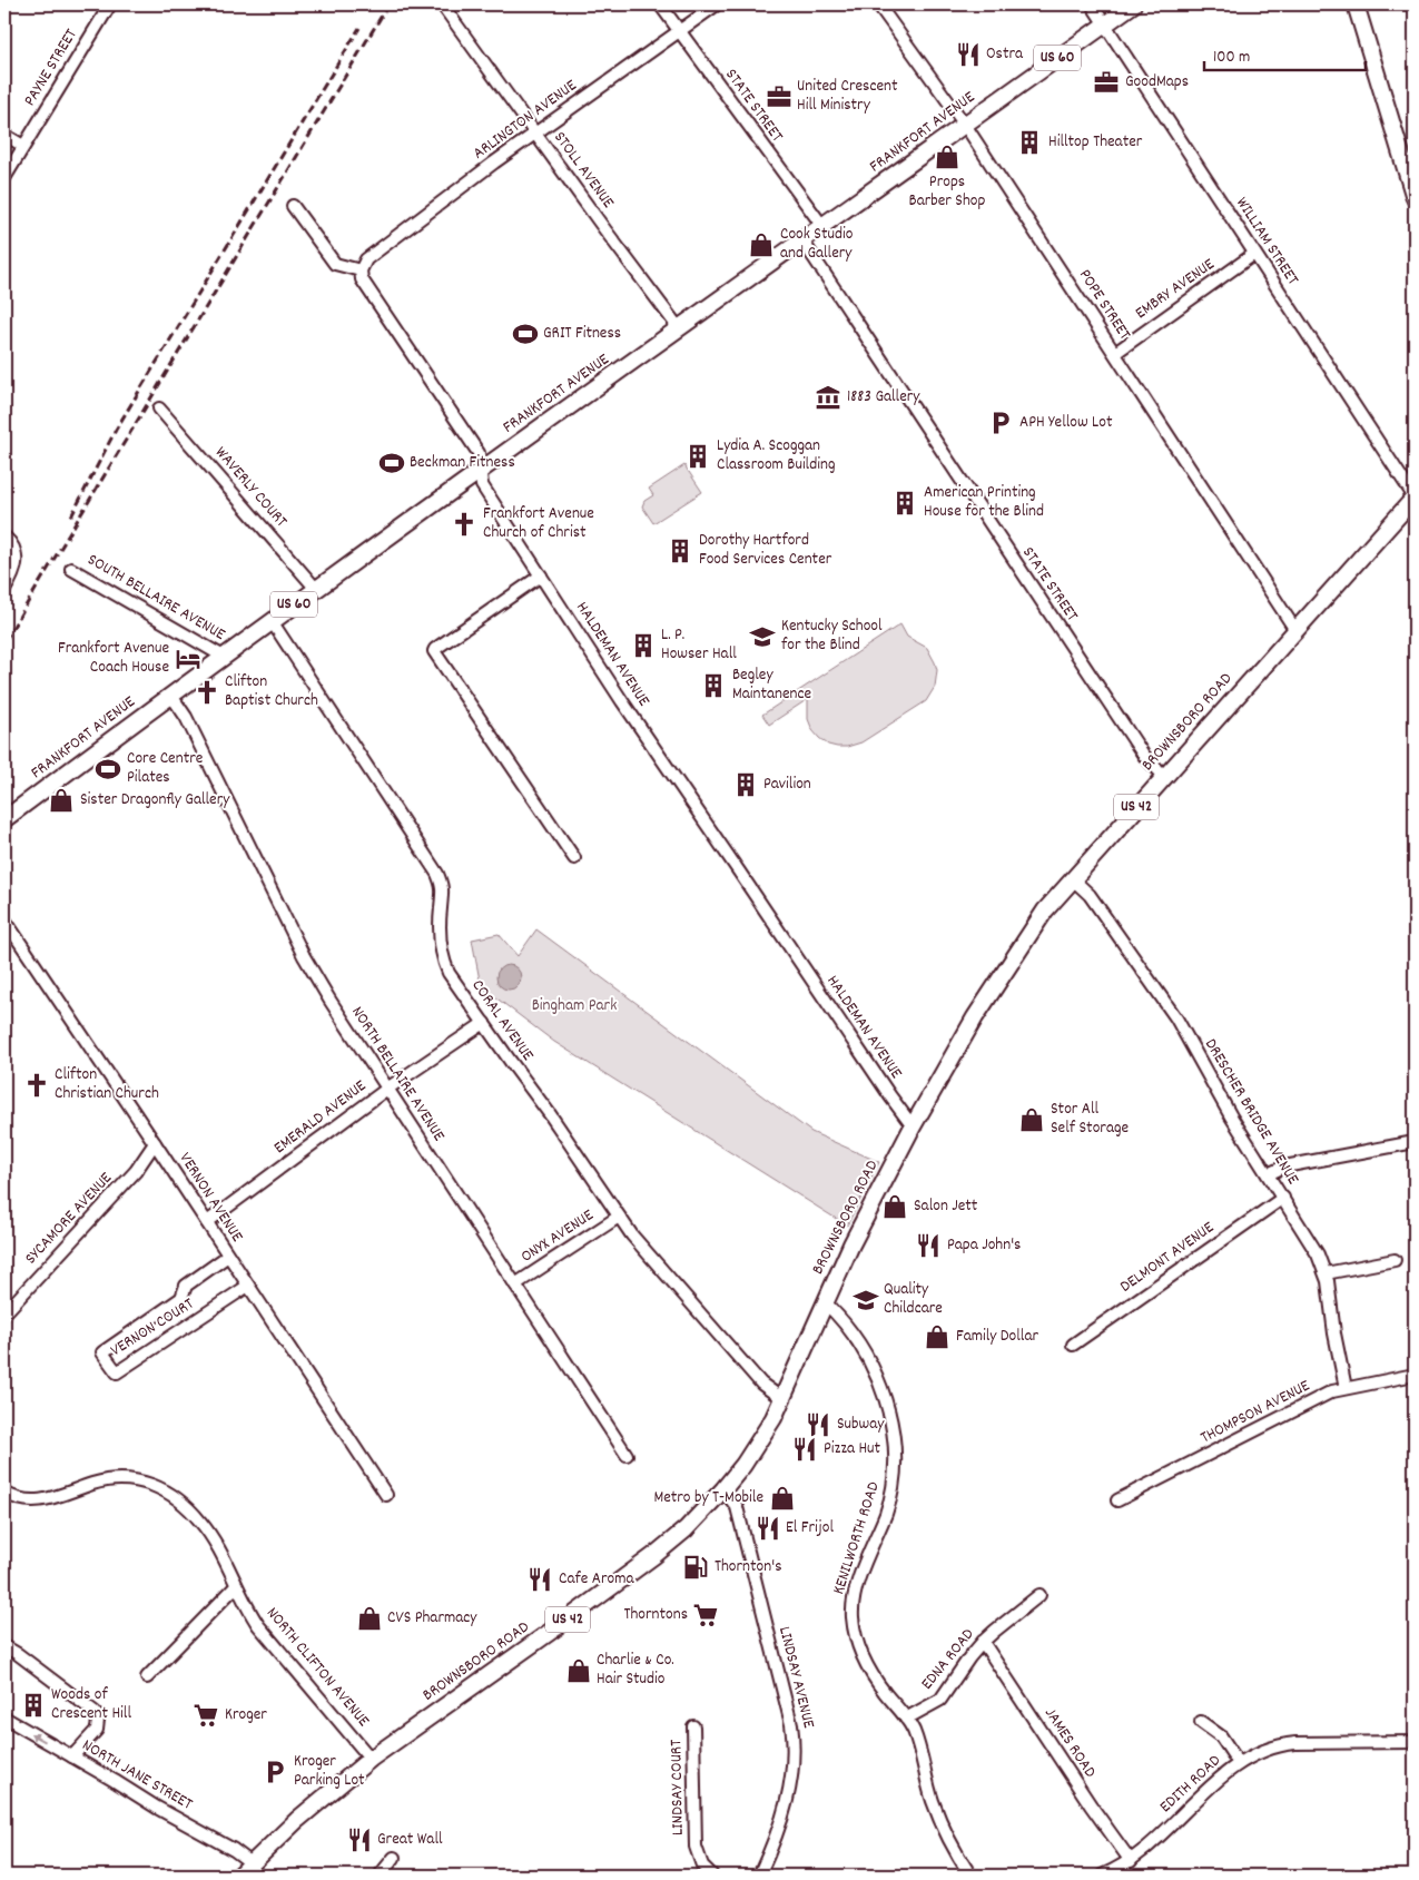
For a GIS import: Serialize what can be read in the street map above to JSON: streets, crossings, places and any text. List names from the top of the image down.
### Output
{
  "streets": {
    "main road": [
      "US 60",
      "FRANKFORT AVENUE",
      "BROWNSBORO ROAD",
      "US 42"
    ],
    "street": [
      "PAYNE STREET",
      "STATE STREET",
      "ARLINGTON AVENUE",
      "STOLL AVENUE",
      "WILLIAM STREET",
      "EMBRY AVENUE",
      "POPE STREET",
      "WAVERLY COURT",
      "SOUTH BELLAIRE AVENUE",
      "HALDEMAN AVENUE",
      "CORAL AVENUE",
      "NORTH BELLAIRE AVENUE",
      "DRESCHER BRIDGE AVENUE",
      "EMERALD AVENUE",
      "VERNON AVENUE",
      "SYCAMORE AVENUE",
      "ONYX AVENUE",
      "DELMONT AVENUE",
      "VERNON COURT",
      "THOMPSON AVENUE",
      "KENILWORTH ROAD",
      "EDNA ROAD",
      "NORTH CLIFTON AVENUE",
      "LINDSAY AVENUE",
      "JAMES ROAD",
      "NORTH JANE STREET",
      "EDITH ROAD",
      "LINDSAY COURT"
    ]
  },
  "crossings": [
    ["STATE STREET", "ARLINGTON AVENUE"],
    ["STATE STREET", "FRANKFORT AVENUE"],
    ["STATE STREET", "BROWNSBORO ROAD"],
    ["ARLINGTON AVENUE", "STOLL AVENUE"],
    ["ARLINGTON AVENUE", "HALDEMAN AVENUE"],
    ["FRANKFORT AVENUE", "STOLL AVENUE"],
    ["FRANKFORT AVENUE", "WILLIAM STREET"],
    ["FRANKFORT AVENUE", "POPE STREET"],
    ["FRANKFORT AVENUE", "WAVERLY COURT"],
    ["FRANKFORT AVENUE", "SOUTH BELLAIRE AVENUE"],
    ["FRANKFORT AVENUE", "HALDEMAN AVENUE"],
    ["FRANKFORT AVENUE", "CORAL AVENUE"],
    ["FRANKFORT AVENUE", "NORTH BELLAIRE AVENUE"],
    ["WILLIAM STREET", "EMBRY AVENUE"],
    ["WILLIAM STREET", "BROWNSBORO ROAD"],
    ["EMBRY AVENUE", "POPE STREET"],
    ["POPE STREET", "BROWNSBORO ROAD"],
    ["HALDEMAN AVENUE", "BROWNSBORO ROAD"],
    ["BROWNSBORO ROAD", "CORAL AVENUE"],
    ["BROWNSBORO ROAD", "DRESCHER BRIDGE AVENUE"],
    ["BROWNSBORO ROAD", "KENILWORTH ROAD"],
    ["BROWNSBORO ROAD", "NORTH CLIFTON AVENUE"],
    ["BROWNSBORO ROAD", "LINDSAY AVENUE"],
    ["BROWNSBORO ROAD", "NORTH JANE STREET"],
    ["CORAL AVENUE", "EMERALD AVENUE"],
    ["CORAL AVENUE", "ONYX AVENUE"],
    ["NORTH BELLAIRE AVENUE", "EMERALD AVENUE"],
    ["NORTH BELLAIRE AVENUE", "ONYX AVENUE"],
    ["DRESCHER BRIDGE AVENUE", "DELMONT AVENUE"],
    ["DRESCHER BRIDGE AVENUE", "THOMPSON AVENUE"],
    ["EMERALD AVENUE", "VERNON AVENUE"],
    ["VERNON AVENUE", "SYCAMORE AVENUE"],
    ["VERNON AVENUE", "VERNON COURT"],
    ["KENILWORTH ROAD", "EDNA ROAD"],
    ["EDNA ROAD", "JAMES ROAD"],
    ["JAMES ROAD", "EDITH ROAD"]
  ],
  "parks": ["Bingham Park"],
  "places": {
    "restaurant": [
      "Ostra",
      "Papa John's",
      "Subway",
      "Pizza Hut",
      "El Frijol",
      "Cafe Aroma",
      "Great Wall"
    ],
    "office": ["GoodMaps", "United Crescent Hill Ministry"],
    "building": [
      "Hilltop Theater",
      "Lydia A. Scoggan Classroom Building",
      "American Printing House for the Blind",
      "Dorothy Hartford Food Services Center",
      "L. P. Howser Hall",
      "Begley Maintanence",
      "Pavilion",
      "Woods of Crescent Hill"
    ],
    "shop": [
      "Props Barber Shop",
      "Cook Studio and Gallery",
      "Sister Dragonfly Gallery",
      "Stor All Self Storage",
      "Salon Jett",
      "Family Dollar",
      "Metro by T-Mobile",
      "CVS Pharmacy",
      "Charlie & Co. Hair Studio"
    ],
    "sports": ["GRIT Fitness", "Beckman Fitness", "Core Centre Pilates"],
    "museum": ["1883 Gallery"],
    "parking": ["APH Yellow Lot", "Kroger Parking Lot"],
    "church": ["Frankfort Avenue Church of Christ", "Clifton Baptist Church", "Clifton Christian Church"],
    "school or university": ["Kentucky School for the Blind", "Quality Childcare"],
    "hotel": ["Frankfort Avenue Coach House"],
    "fuel station": ["Thornton's"],
    "supermarket": ["Thorntons", "Kroger"]
  },
  "scale_bar": "100 m"
}
